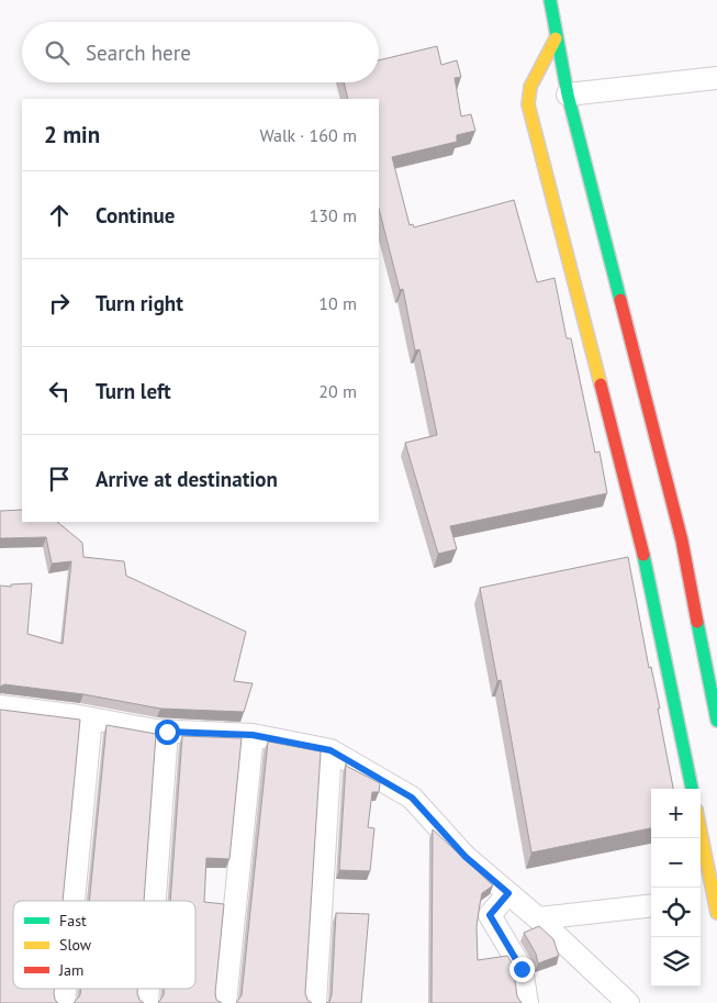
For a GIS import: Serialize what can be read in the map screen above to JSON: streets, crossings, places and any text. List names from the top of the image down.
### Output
{
  "legend": ["Fast", "Slow", "Jam"],
  "page": {
    "search": "Search here",
    "heading": ["2 min", "Walk · 160 m"],
    "list": [
      ["Continue", "130 m"],
      ["Turn right", "10 m"],
      ["Turn left", "20 m"],
      "Arrive at destination"
    ],
    "map_buttons": ["+", "−"]
  }
}
